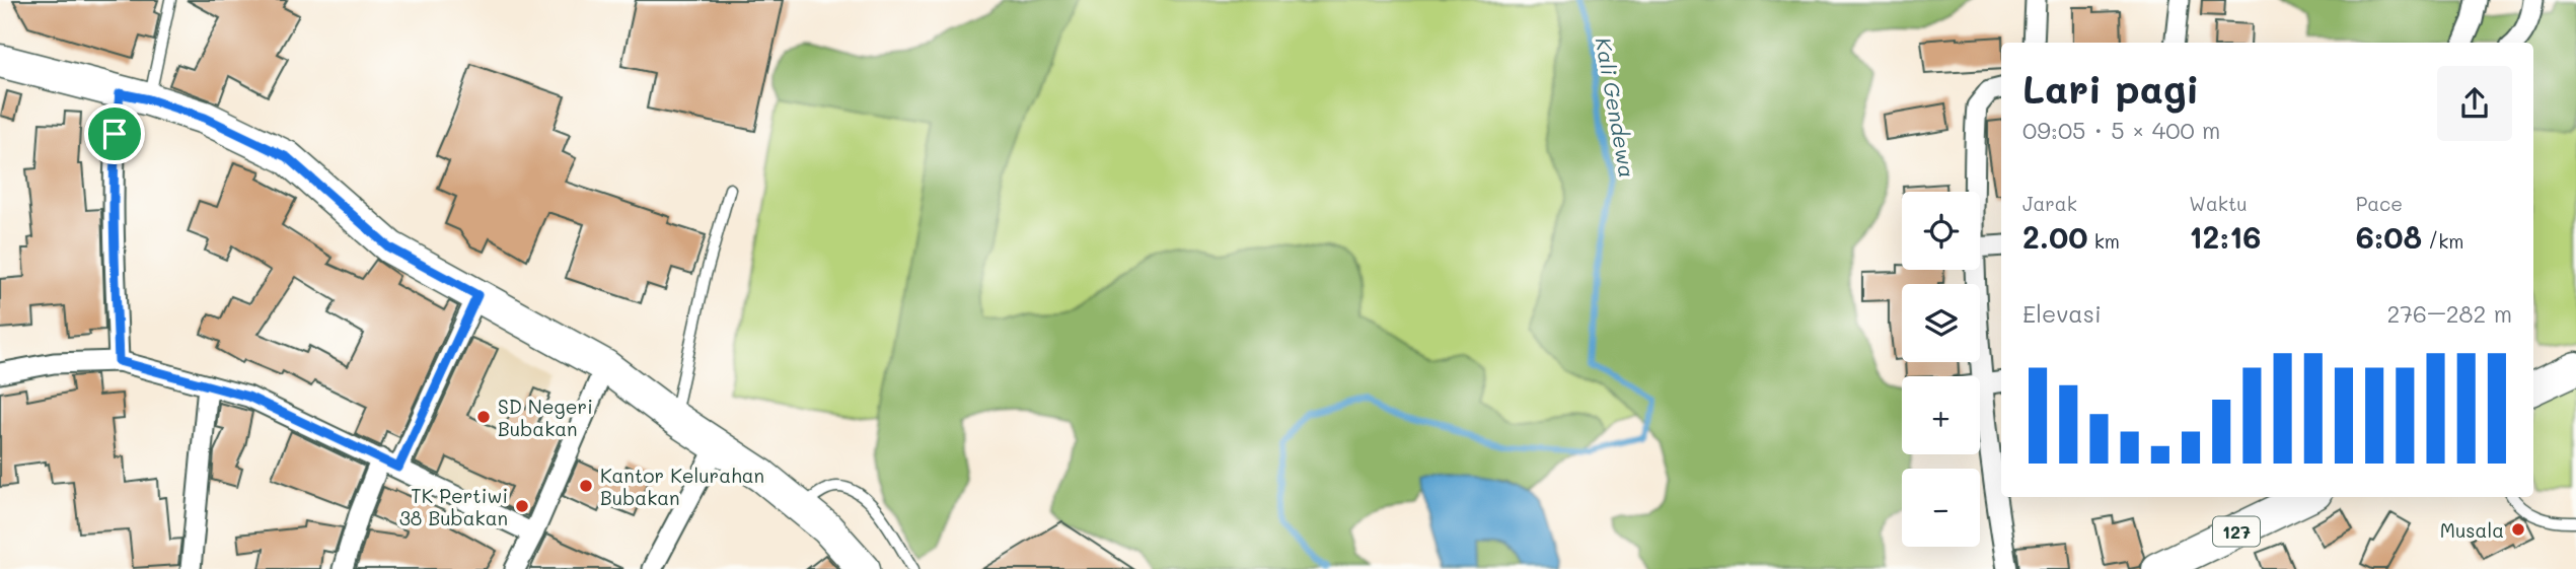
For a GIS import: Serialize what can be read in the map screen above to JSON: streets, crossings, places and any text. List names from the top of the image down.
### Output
{
  "streets": {
    "main road": ["127"]
  },
  "water": ["Kali Gendewa"],
  "places": [
    "SD Negeri Bubakan",
    "Kantor Kelurahan Bubakan",
    "TK Pertiwi 38 Bubakan",
    "Musala"
  ],
  "page": {
    "heading": ["Lari pagi", "09:05 · 5 × 400 m"],
    "stats": [
      ["Jarak", "2.00 km"],
      ["Waktu", "12:16"],
      ["Pace", "6:08 /km"]
    ],
    "map_buttons": ["+", "−"],
    "chart": ["Elevasi", "276–282 m"]
  }
}
